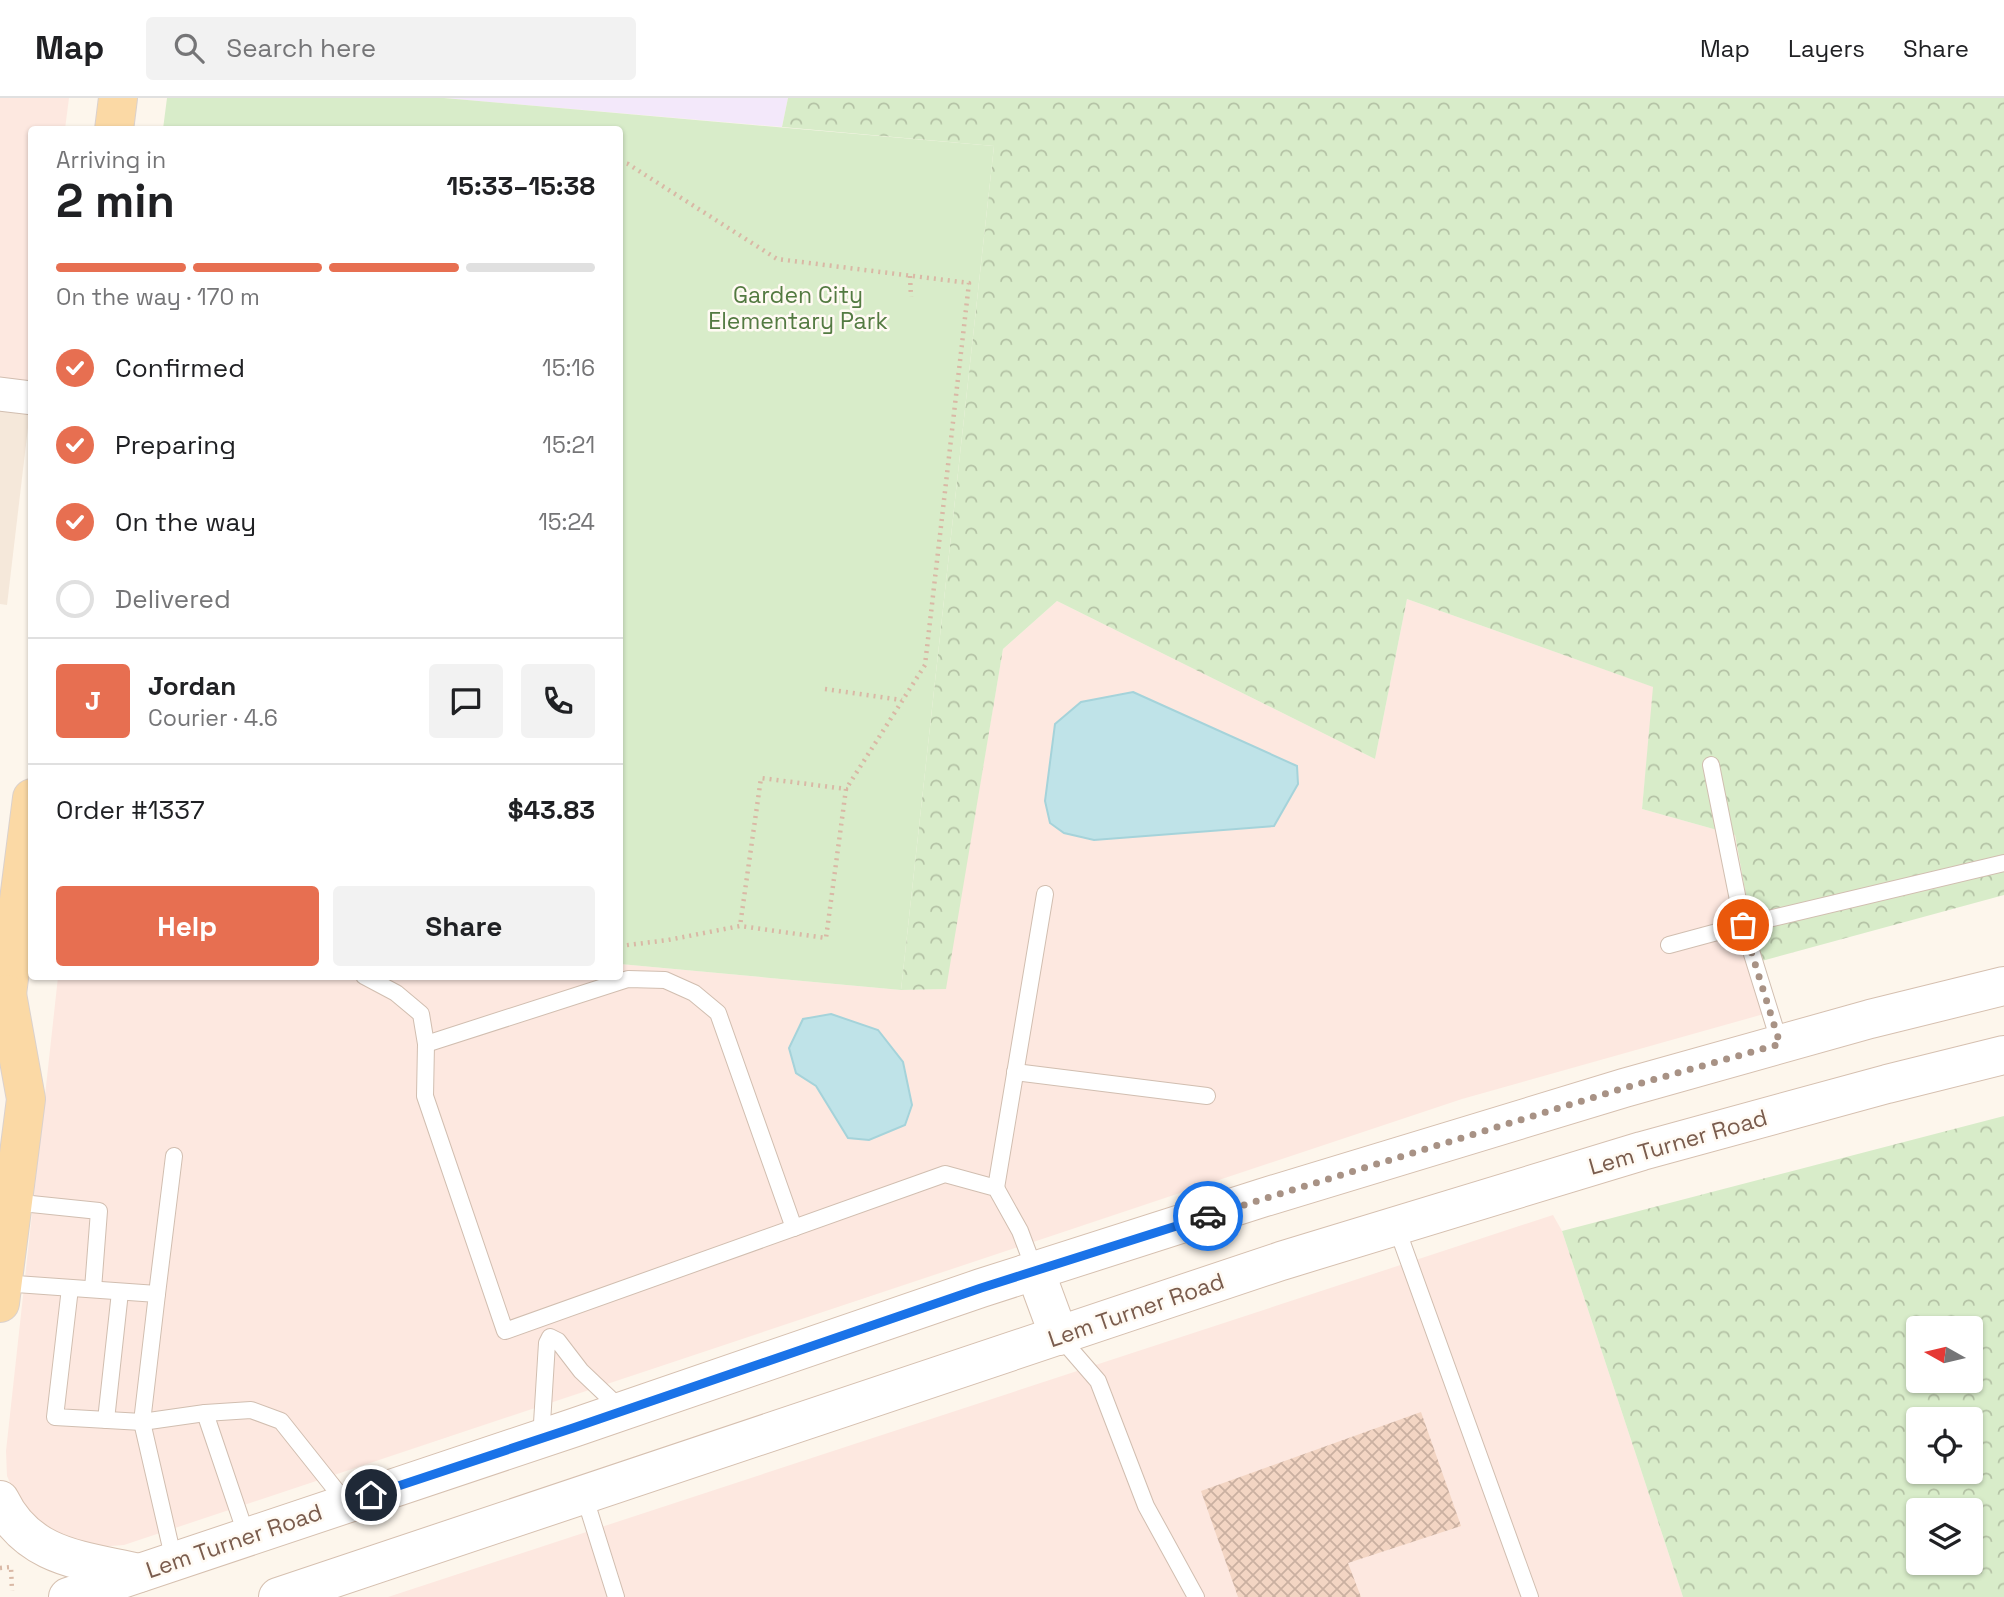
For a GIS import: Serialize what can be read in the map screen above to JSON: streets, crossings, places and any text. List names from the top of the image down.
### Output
{
  "streets": {
    "main road": ["Lem Turner Road"]
  },
  "parks": ["Garden City Elementary Park"],
  "north": "left",
  "page": {
    "header": "Map",
    "search": "Search here",
    "nav": ["Map", "Layers", "Share"],
    "heading": ["2 min", "Arriving in", "15:33–15:38"],
    "panel": [
      "Jordan",
      "Courier · 4.6",
      "Order #1337",
      "$43.83"
    ],
    "bar": "On the way · 170 m",
    "list": [
      ["Confirmed", "15:16"],
      ["Preparing", "15:21"],
      ["On the way", "15:24"],
      "Delivered"
    ],
    "round": "J",
    "buttons": ["Help", "Share"]
  }
}
